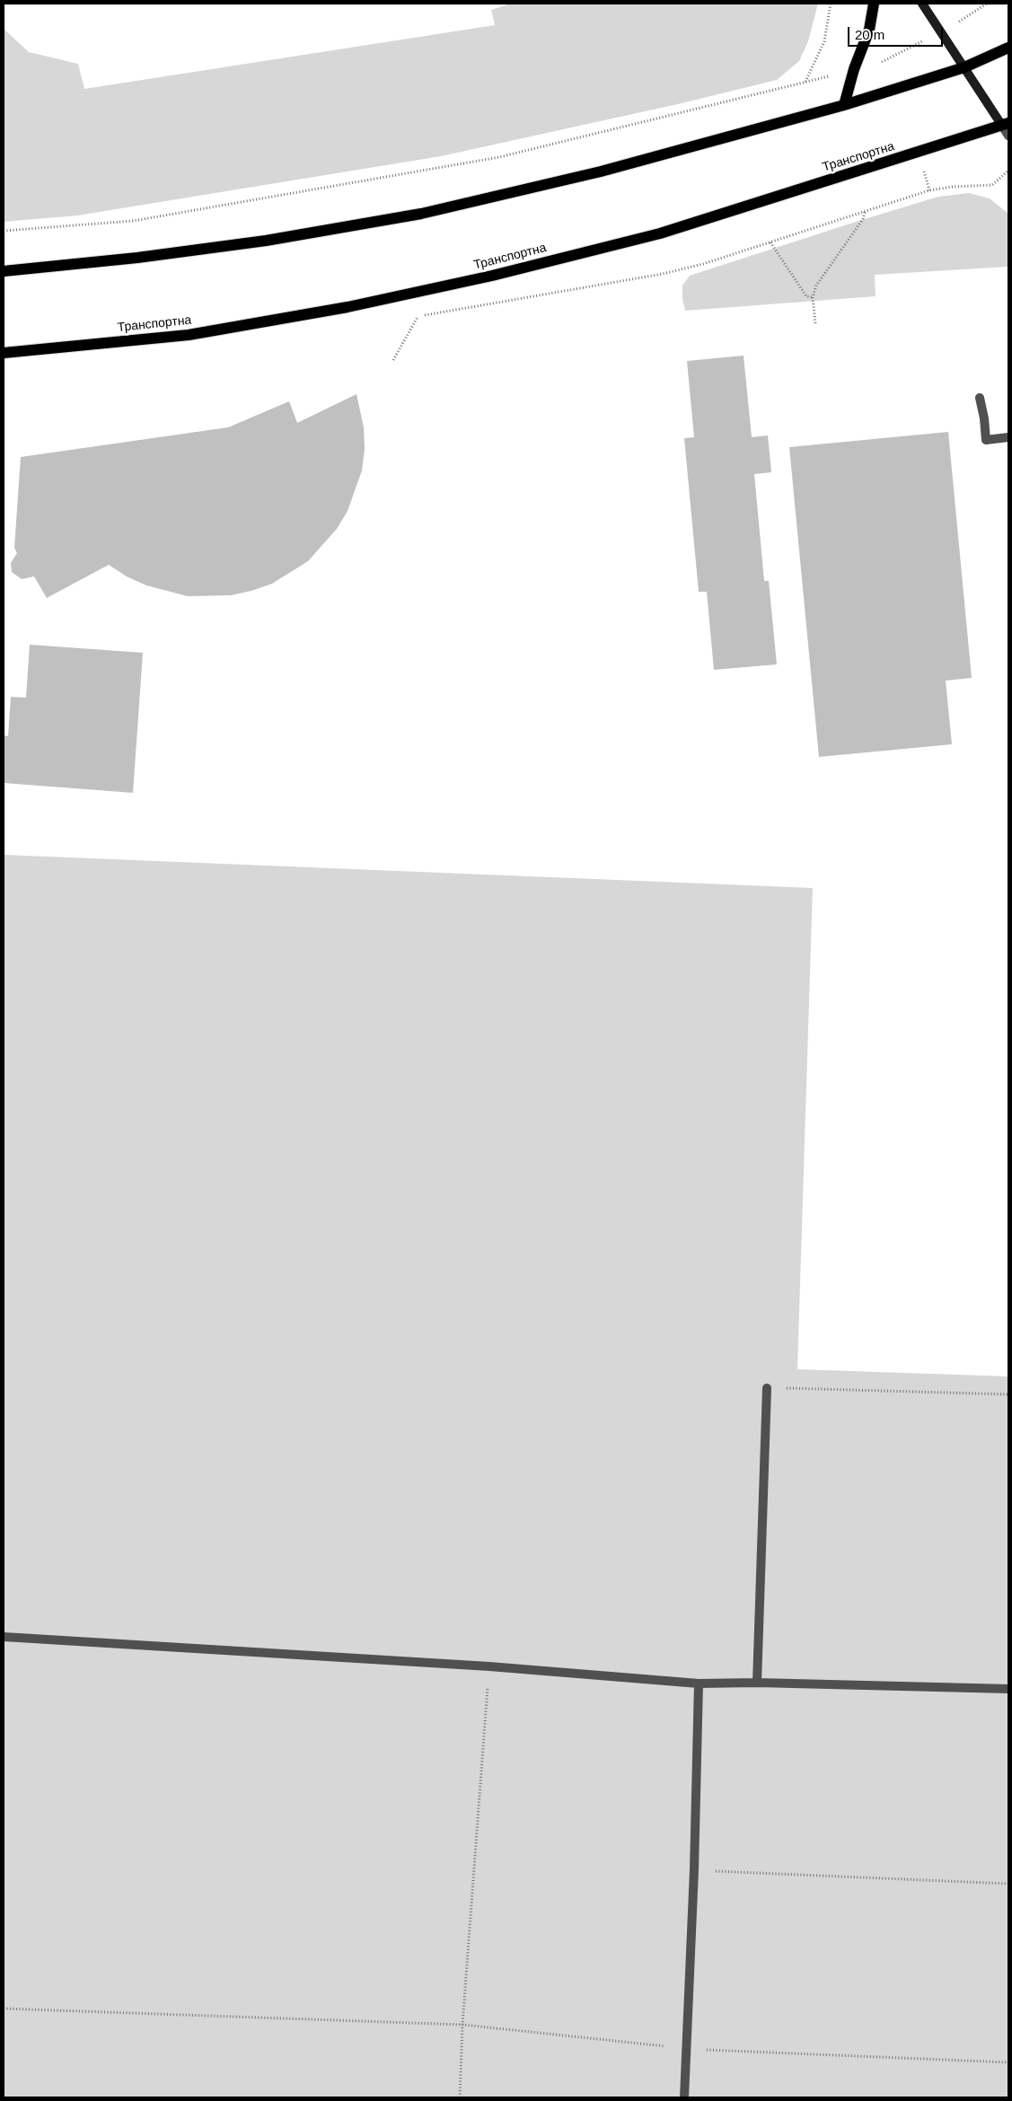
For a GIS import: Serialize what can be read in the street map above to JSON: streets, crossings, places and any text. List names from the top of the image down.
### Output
{
  "streets": {
    "main road": ["Транспортна"]
  },
  "scale_bar": "20 m"
}
